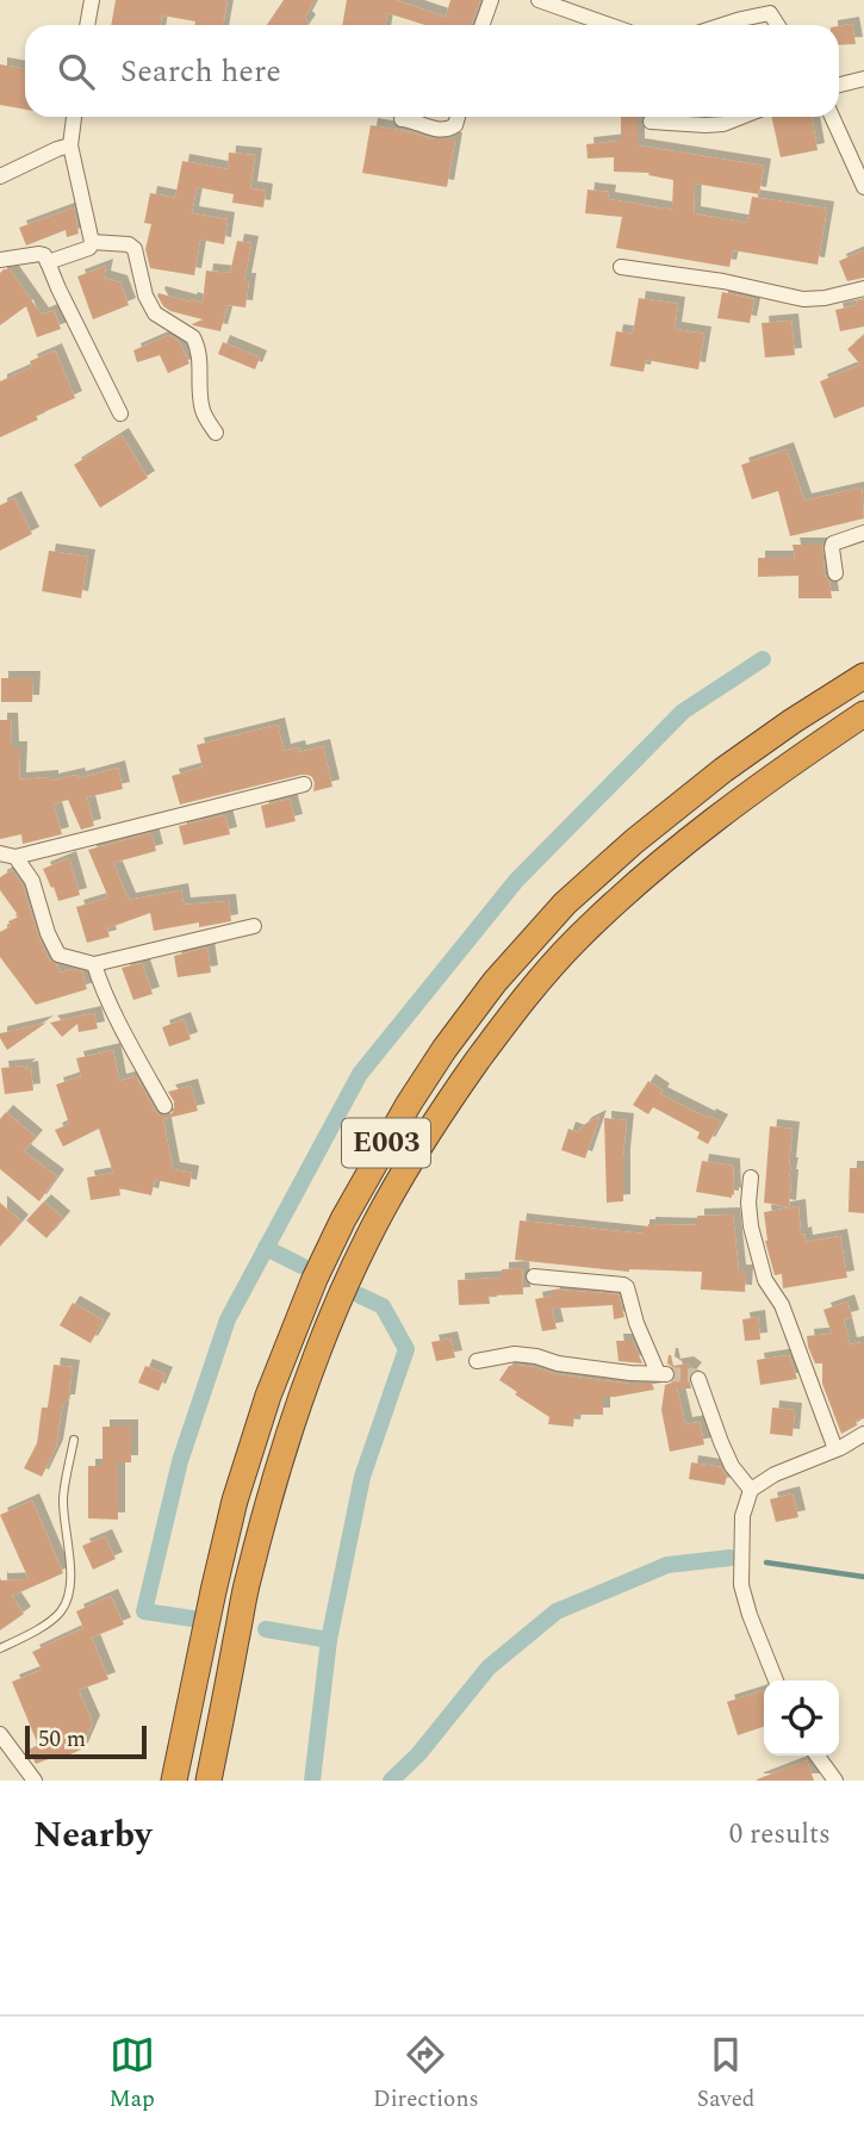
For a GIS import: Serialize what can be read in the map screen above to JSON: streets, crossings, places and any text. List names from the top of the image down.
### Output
{
  "streets": {
    "highway": ["E003"]
  },
  "scale_bar": "50 m",
  "page": {
    "search": "Search here",
    "scale": "50 m",
    "heading": ["Nearby", "0 results"],
    "nav": ["Map", "Directions", "Saved"]
  }
}
